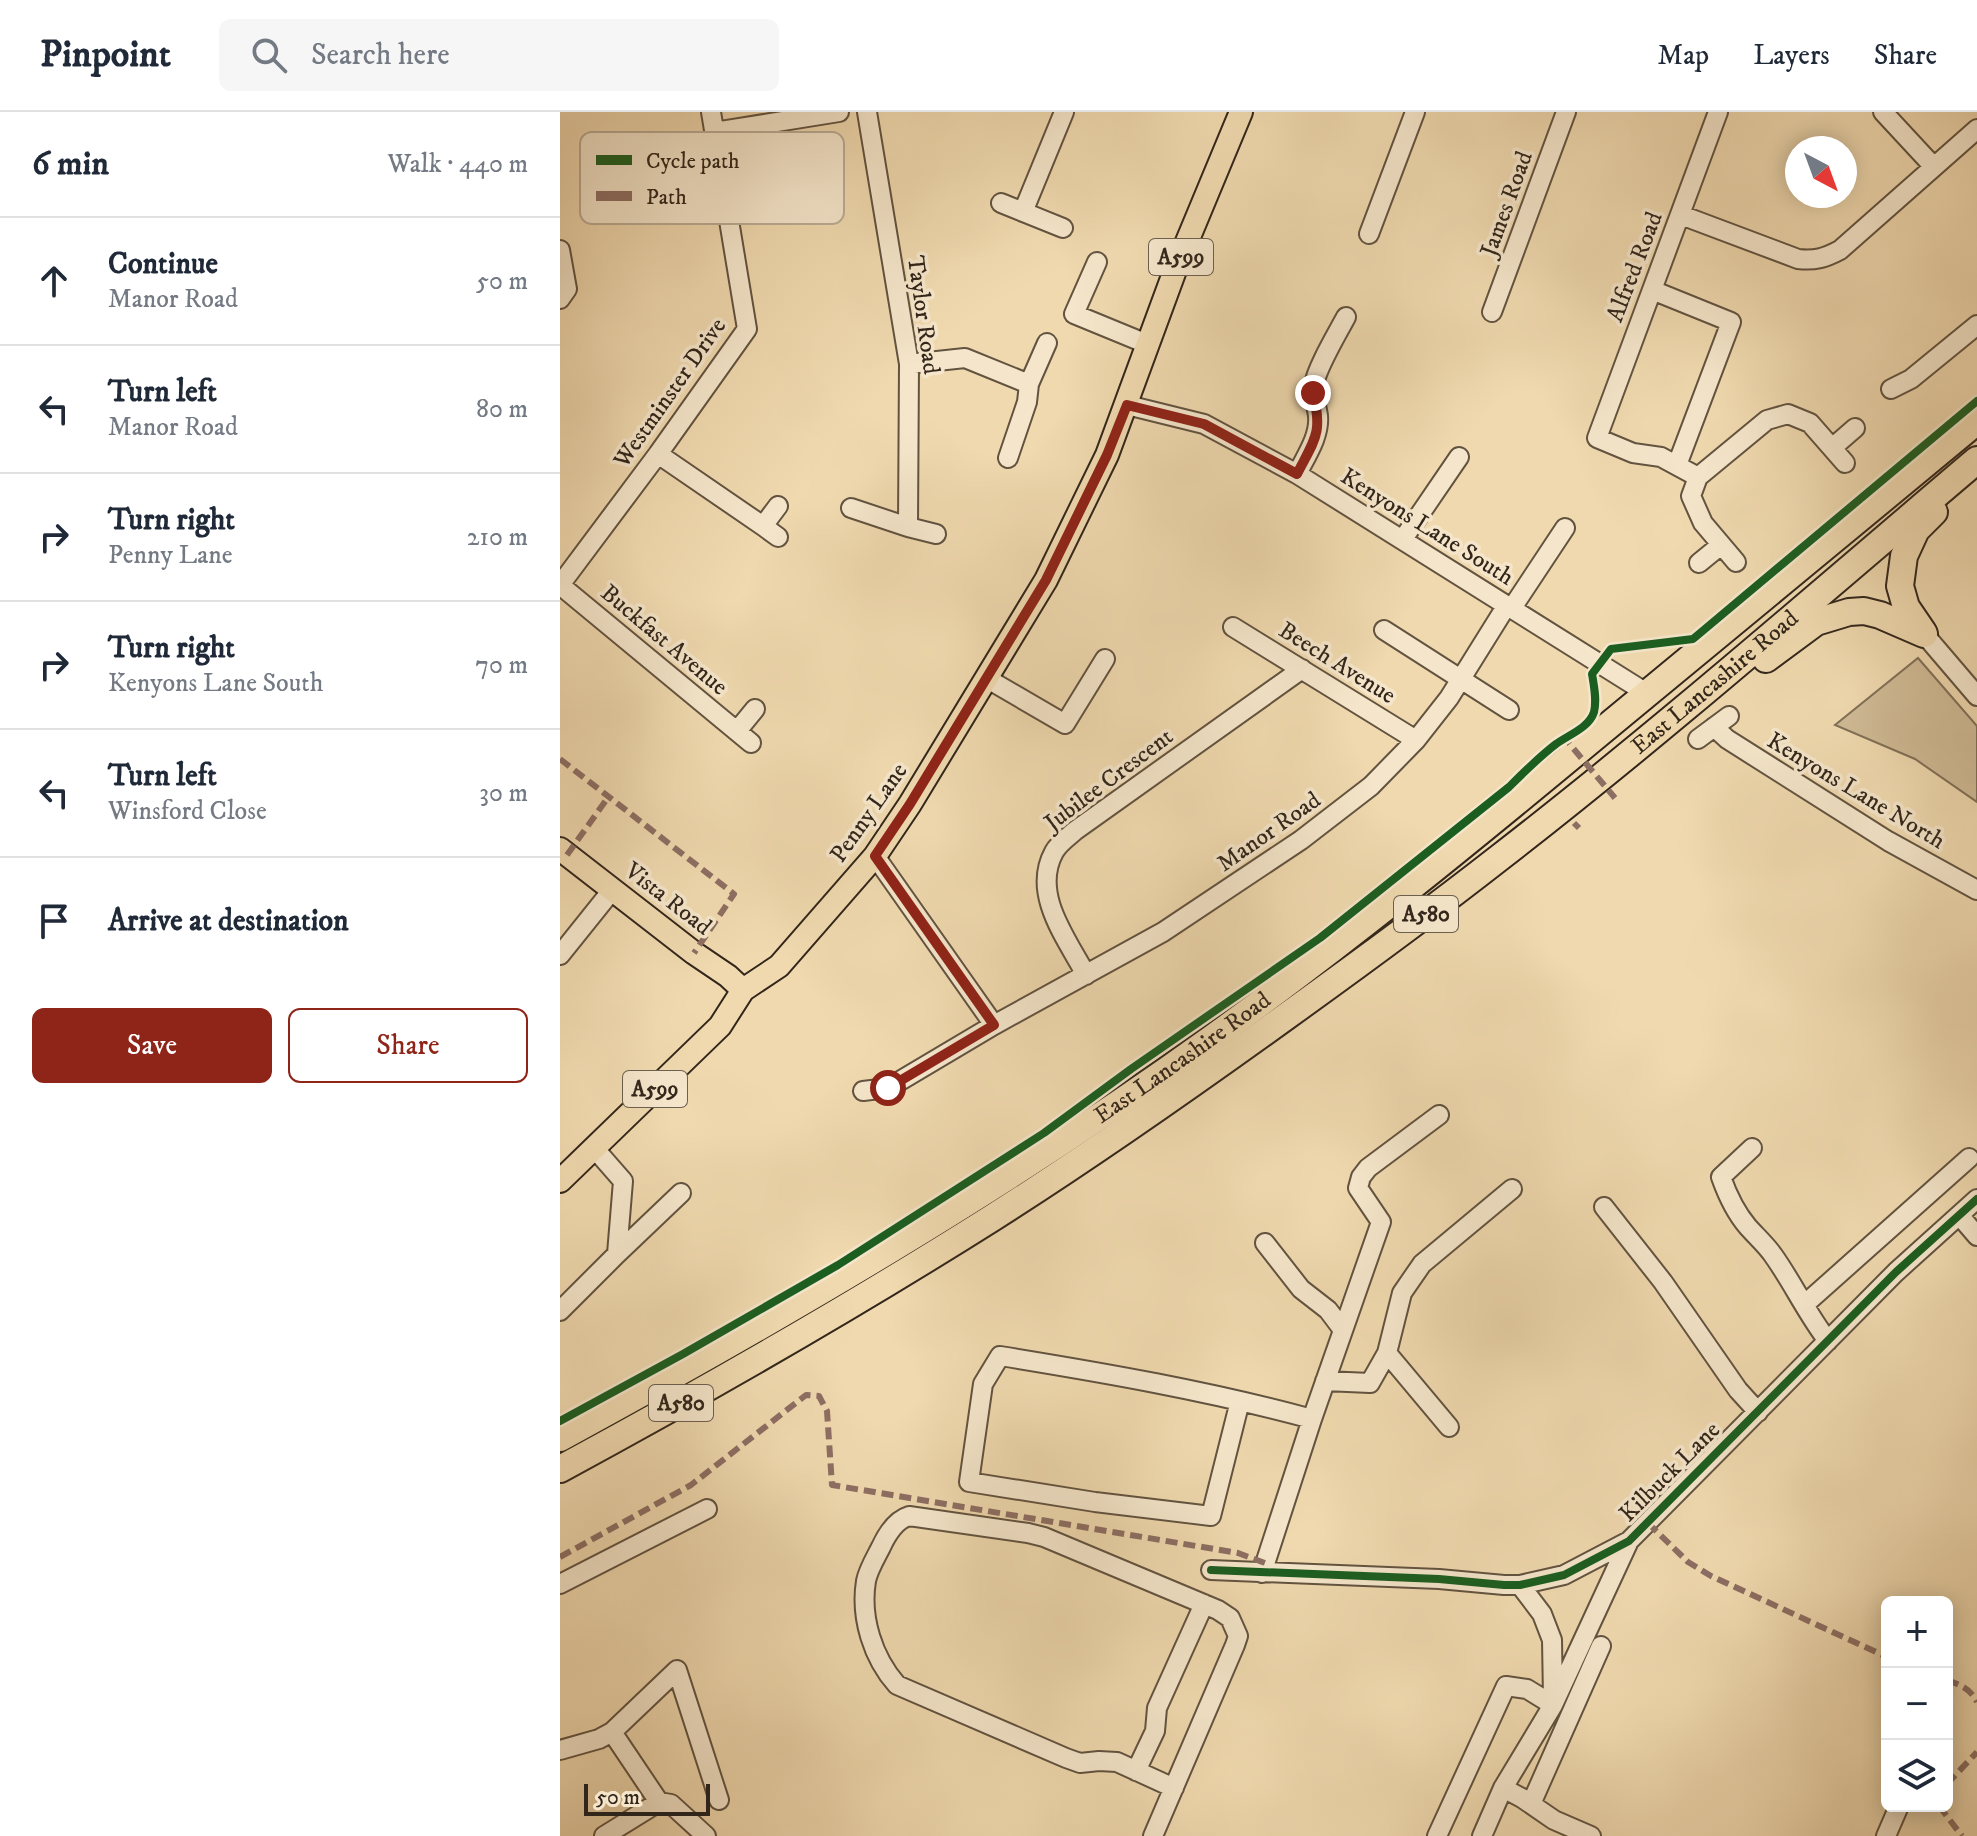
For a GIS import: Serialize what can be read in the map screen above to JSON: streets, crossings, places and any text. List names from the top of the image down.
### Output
{
  "streets": {
    "highway": ["East Lancashire Road", "A580"],
    "main road": ["A599", "Penny Lane", "Vista Road"],
    "street": [
      "James Road",
      "Alfred Road",
      "Taylor Road",
      "Westminster Drive",
      "Kenyons Lane South",
      "Buckfast Avenue",
      "Beech Avenue",
      "Jubilee Crescent",
      "Kenyons Lane North",
      "Manor Road",
      "Kilbuck Lane"
    ]
  },
  "crossings": [
    ["A599", "Kenyons Lane South"],
    ["A599", "Penny Lane"],
    ["Westminster Drive", "Buckfast Avenue"],
    ["Kenyons Lane South", "East Lancashire Road"],
    ["Kenyons Lane South", "Penny Lane"],
    ["Kenyons Lane South", "Manor Road"],
    ["Beech Avenue", "Jubilee Crescent"],
    ["Beech Avenue", "Manor Road"],
    ["Jubilee Crescent", "Manor Road"],
    ["Penny Lane", "Vista Road"]
  ],
  "legend": ["Cycle path", "Path"],
  "scale_bar": "50 m",
  "north": "bottom right",
  "page": {
    "header": "Pinpoint",
    "search": "Search here",
    "nav": ["Map", "Layers", "Share"],
    "heading": ["6 min", "Walk · 440 m"],
    "list": [
      ["Continue", "Manor Road", "50 m"],
      ["Turn left", "Manor Road", "80 m"],
      ["Turn right", "Penny Lane", "210 m"],
      ["Turn right", "Kenyons Lane South", "70 m"],
      ["Turn left", "Winsford Close", "30 m"],
      "Arrive at destination"
    ],
    "buttons": ["Save", "Share"],
    "map_buttons": ["+", "−"],
    "scale": "50 m"
  }
}
